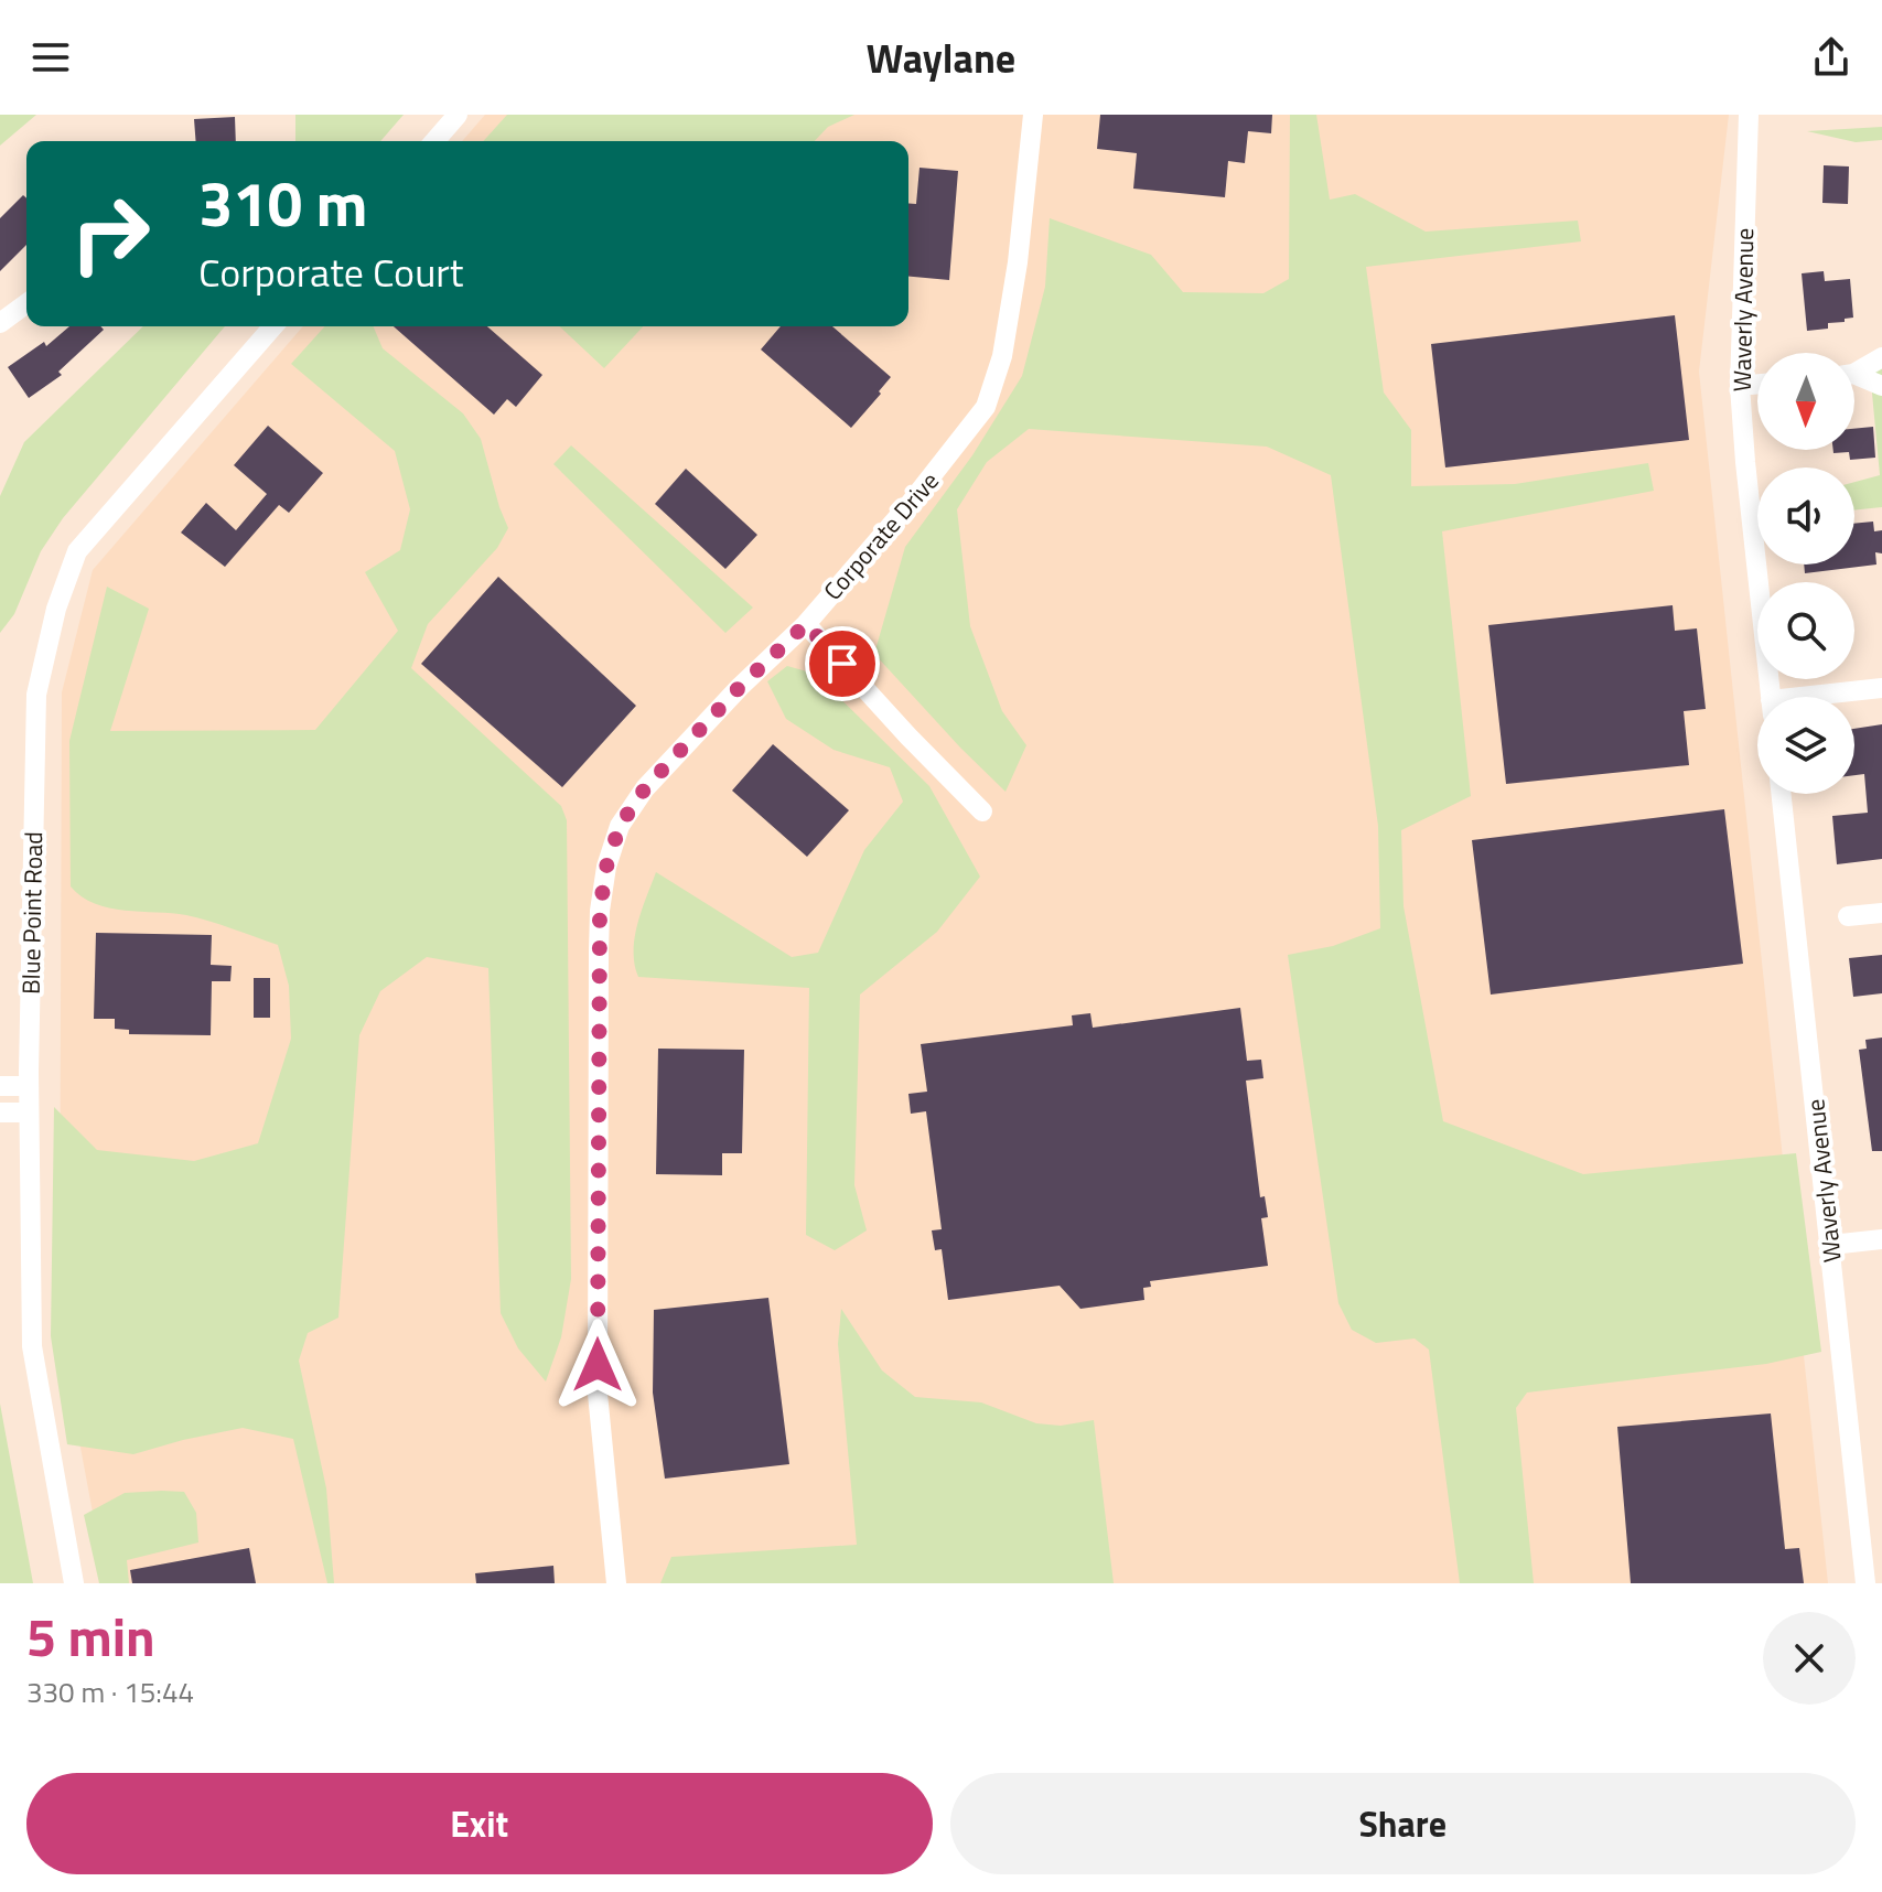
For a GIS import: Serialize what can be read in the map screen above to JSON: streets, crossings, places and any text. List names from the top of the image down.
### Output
{
  "streets": {
    "street": ["Waverly Avenue", "Corporate Drive", "Blue Point Road"]
  },
  "north": "bottom",
  "page": {
    "header": "Waylane",
    "turn": ["310 m", "Corporate Court"],
    "heading": ["5 min", "330 m · 15:44"],
    "buttons": ["Exit", "Share"]
  }
}
